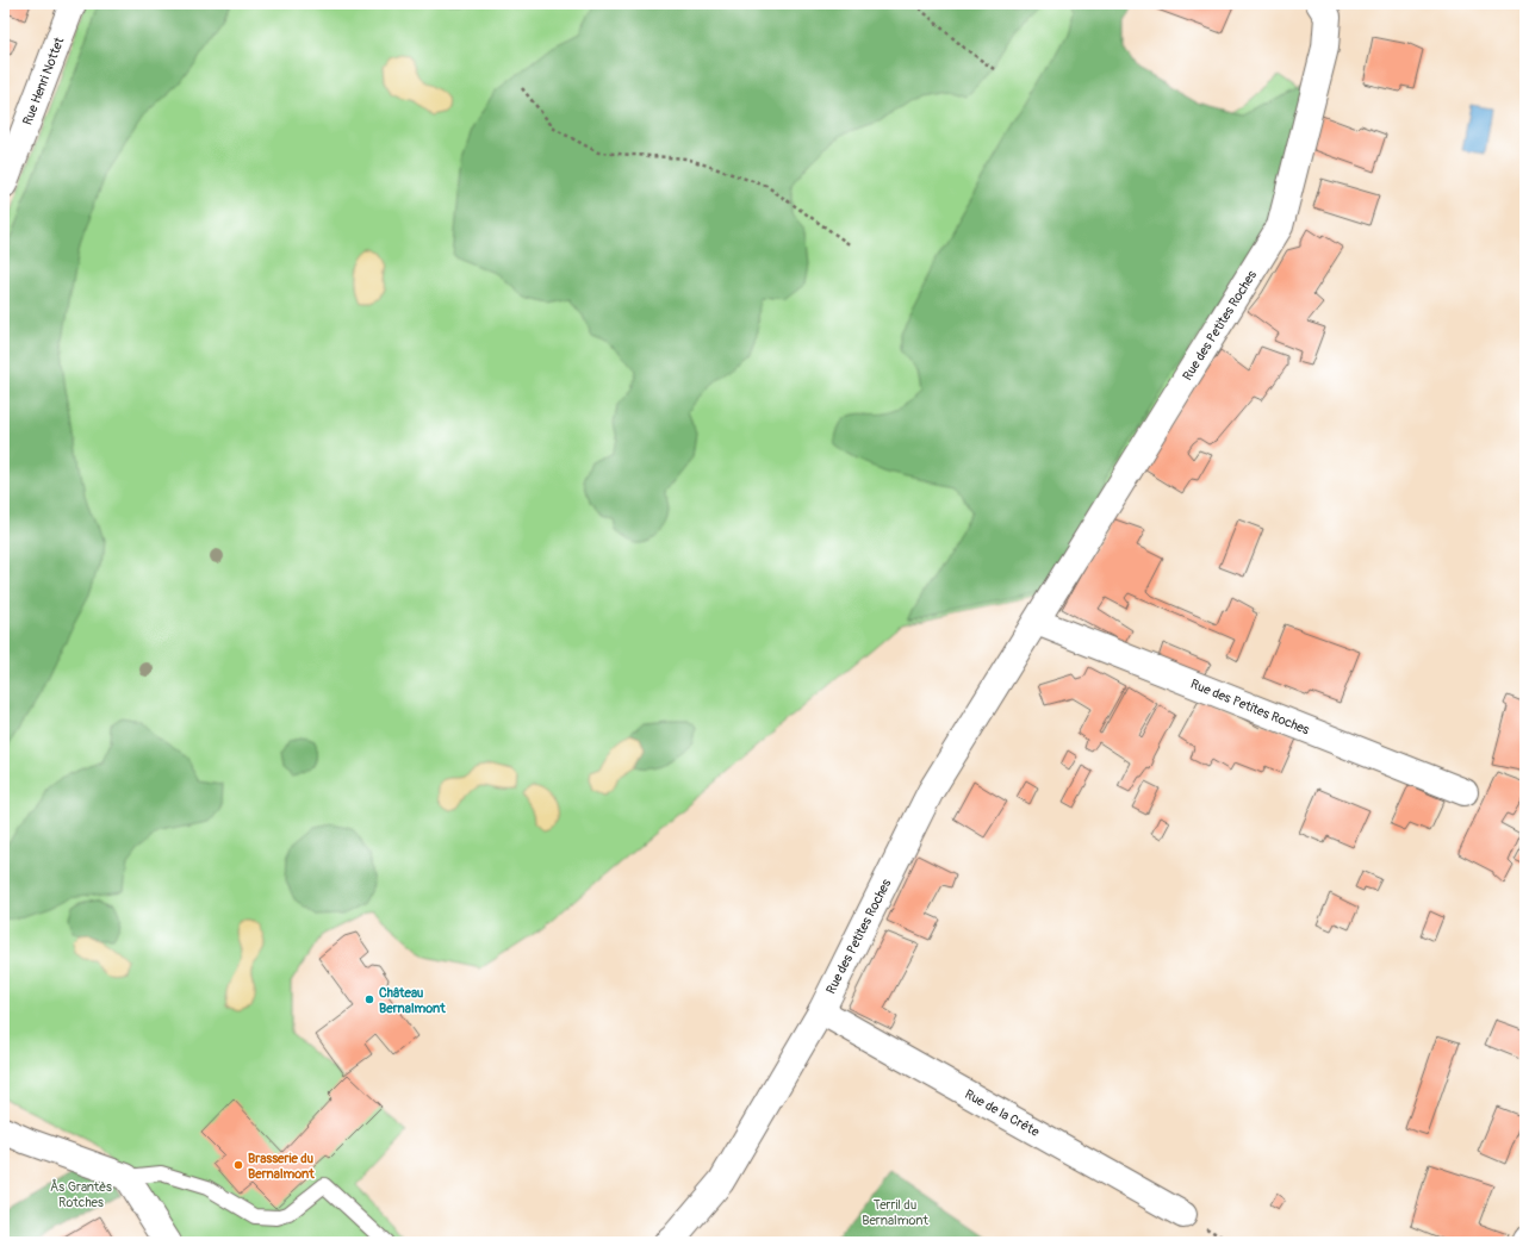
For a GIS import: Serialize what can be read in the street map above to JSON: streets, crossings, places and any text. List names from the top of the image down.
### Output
{
  "streets": {
    "street": ["Rue Henri Nottet", "Rue des Petites Roches", "Rue de la Crête"]
  },
  "crossings": [
    ["Rue des Petites Roches", "Rue de la Crête"]
  ],
  "parks": ["Ås Grantès Rotches", "Terril du Bernalmont"],
  "places": ["Château Bernalmont", "Brasserie du Bernalmont"]
}
